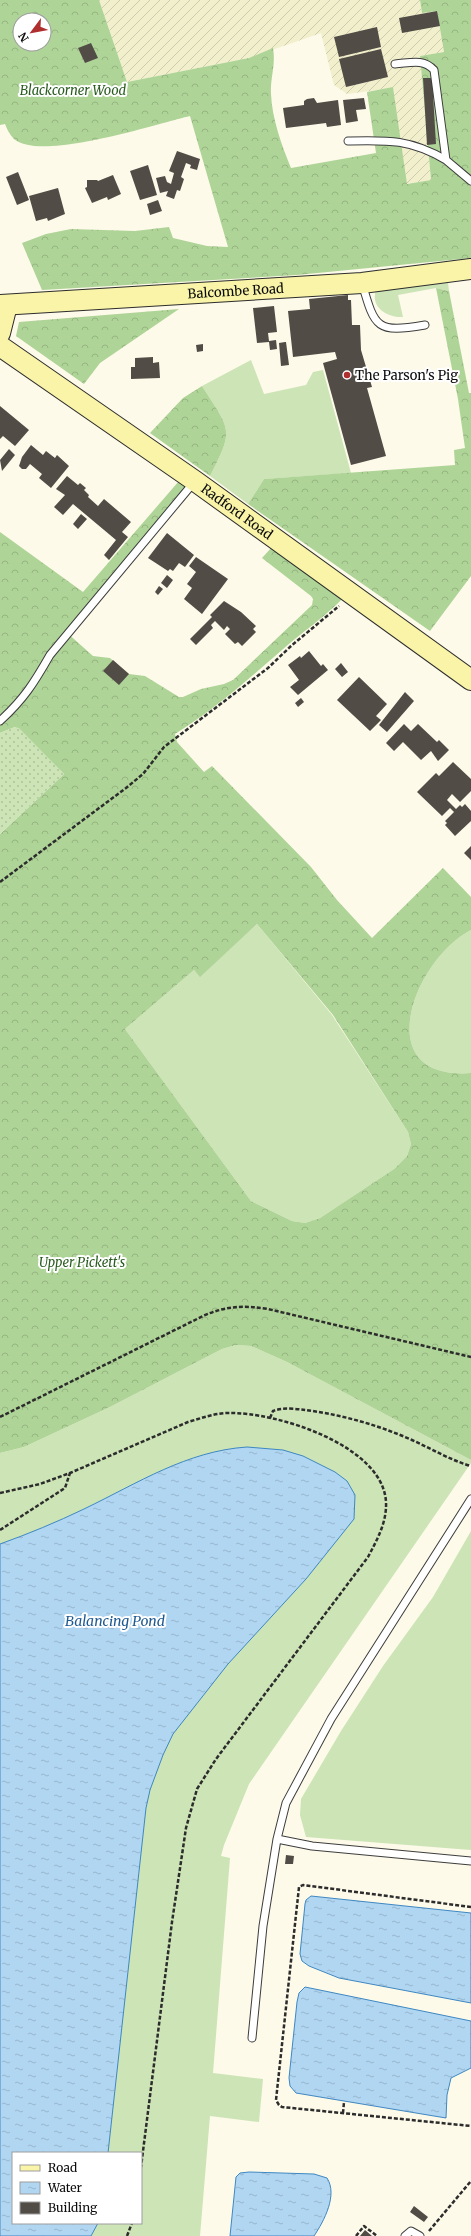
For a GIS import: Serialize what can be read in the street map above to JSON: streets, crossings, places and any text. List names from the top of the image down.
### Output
{
  "streets": {
    "street": ["Balcombe Road", "Radford Road"]
  },
  "water": ["Balancing Pond"],
  "parks": ["Blackcorner Wood", "Upper Pickett's"],
  "places": ["The Parson's Pig"],
  "legend": ["Road", "Water", "Building"],
  "north": "bottom left"
}
